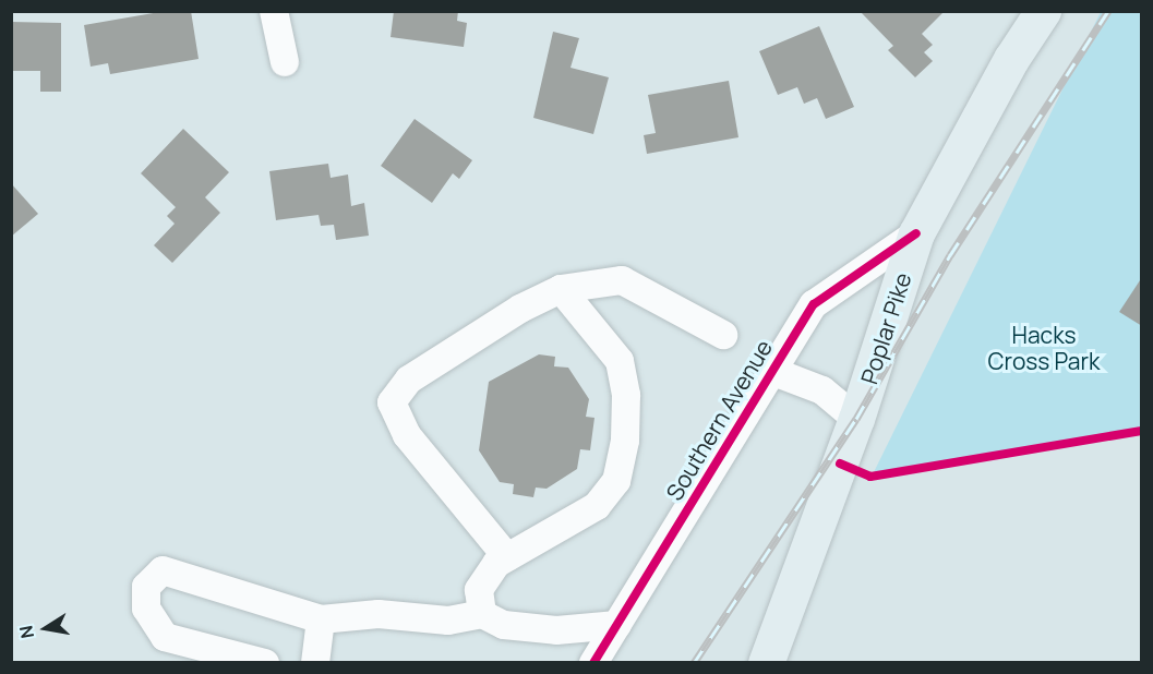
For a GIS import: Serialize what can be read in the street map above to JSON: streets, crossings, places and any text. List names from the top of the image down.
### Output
{
  "streets": {
    "main road": ["Poplar Pike"],
    "street": ["Southern Avenue"]
  },
  "crossings": [
    ["Poplar Pike", "Southern Avenue"]
  ],
  "parks": ["Hacks Cross Park"],
  "north": "left"
}
